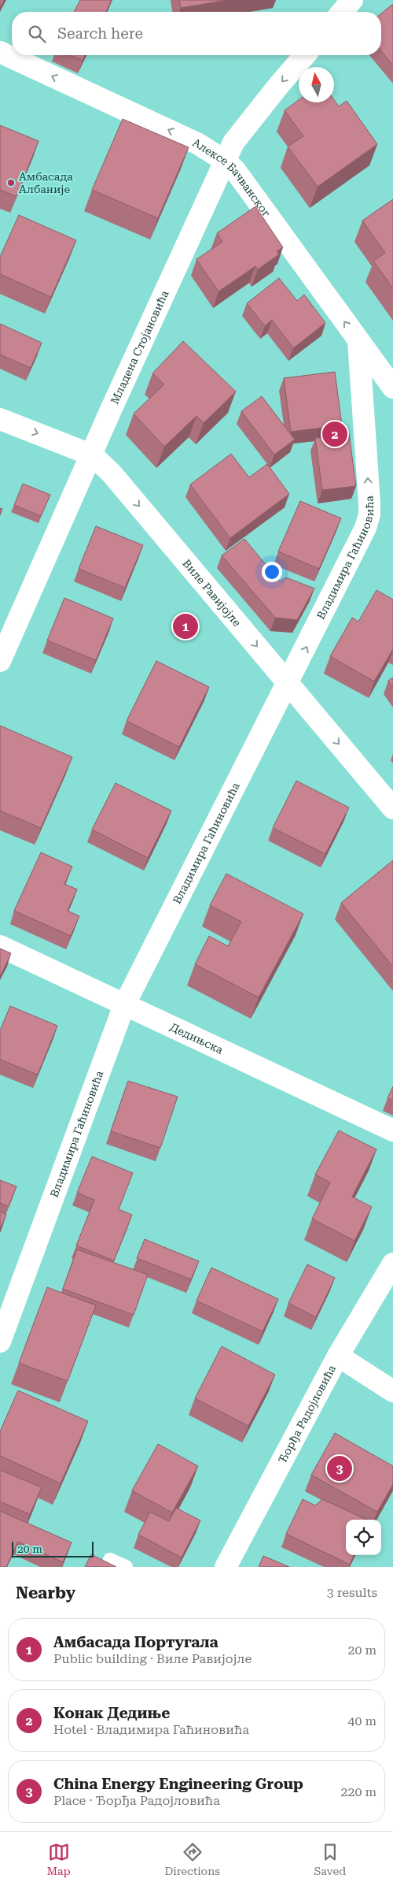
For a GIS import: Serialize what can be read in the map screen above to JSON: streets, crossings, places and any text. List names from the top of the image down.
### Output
{
  "streets": {
    "street": [
      "Алексе Бачванског",
      "Младена Стојановића",
      "Владимира Гаћиновића",
      "Виле Равијојле",
      "Дедињска",
      "Ђорђа Радојловића"
    ]
  },
  "crossings": [
    ["Алексе Бачванског", "Младена Стојановића"],
    ["Алексе Бачванског", "Владимира Гаћиновића"],
    ["Младена Стојановића", "Виле Равијојле"],
    ["Владимира Гаћиновића", "Виле Равијојле"],
    ["Владимира Гаћиновића", "Дедињска"]
  ],
  "one_way": ["Алексе Бачванског", "Виле Равијојле"],
  "places": ["Амбасада Албаније"],
  "scale_bar": "20 m",
  "north": "top",
  "page": {
    "search": "Search here",
    "pins": ["2", "1", "3"],
    "scale": "20 m",
    "heading": ["Nearby", "3 results"],
    "list": [
      {
        "mark": "1",
        "name": "Амбасада Португала",
        "note": "Public building · Виле Равијојле",
        "value": "20 m"
      },
      {
        "mark": "2",
        "name": "Конак Дедиње",
        "note": "Hotel · Владимира Гаћиновића",
        "value": "40 m"
      },
      {
        "mark": "3",
        "name": "China Energy Engineering Group",
        "note": "Place · Ђорђа Радојловића",
        "value": "220 m"
      }
    ],
    "nav": ["Map", "Directions", "Saved"]
  }
}
